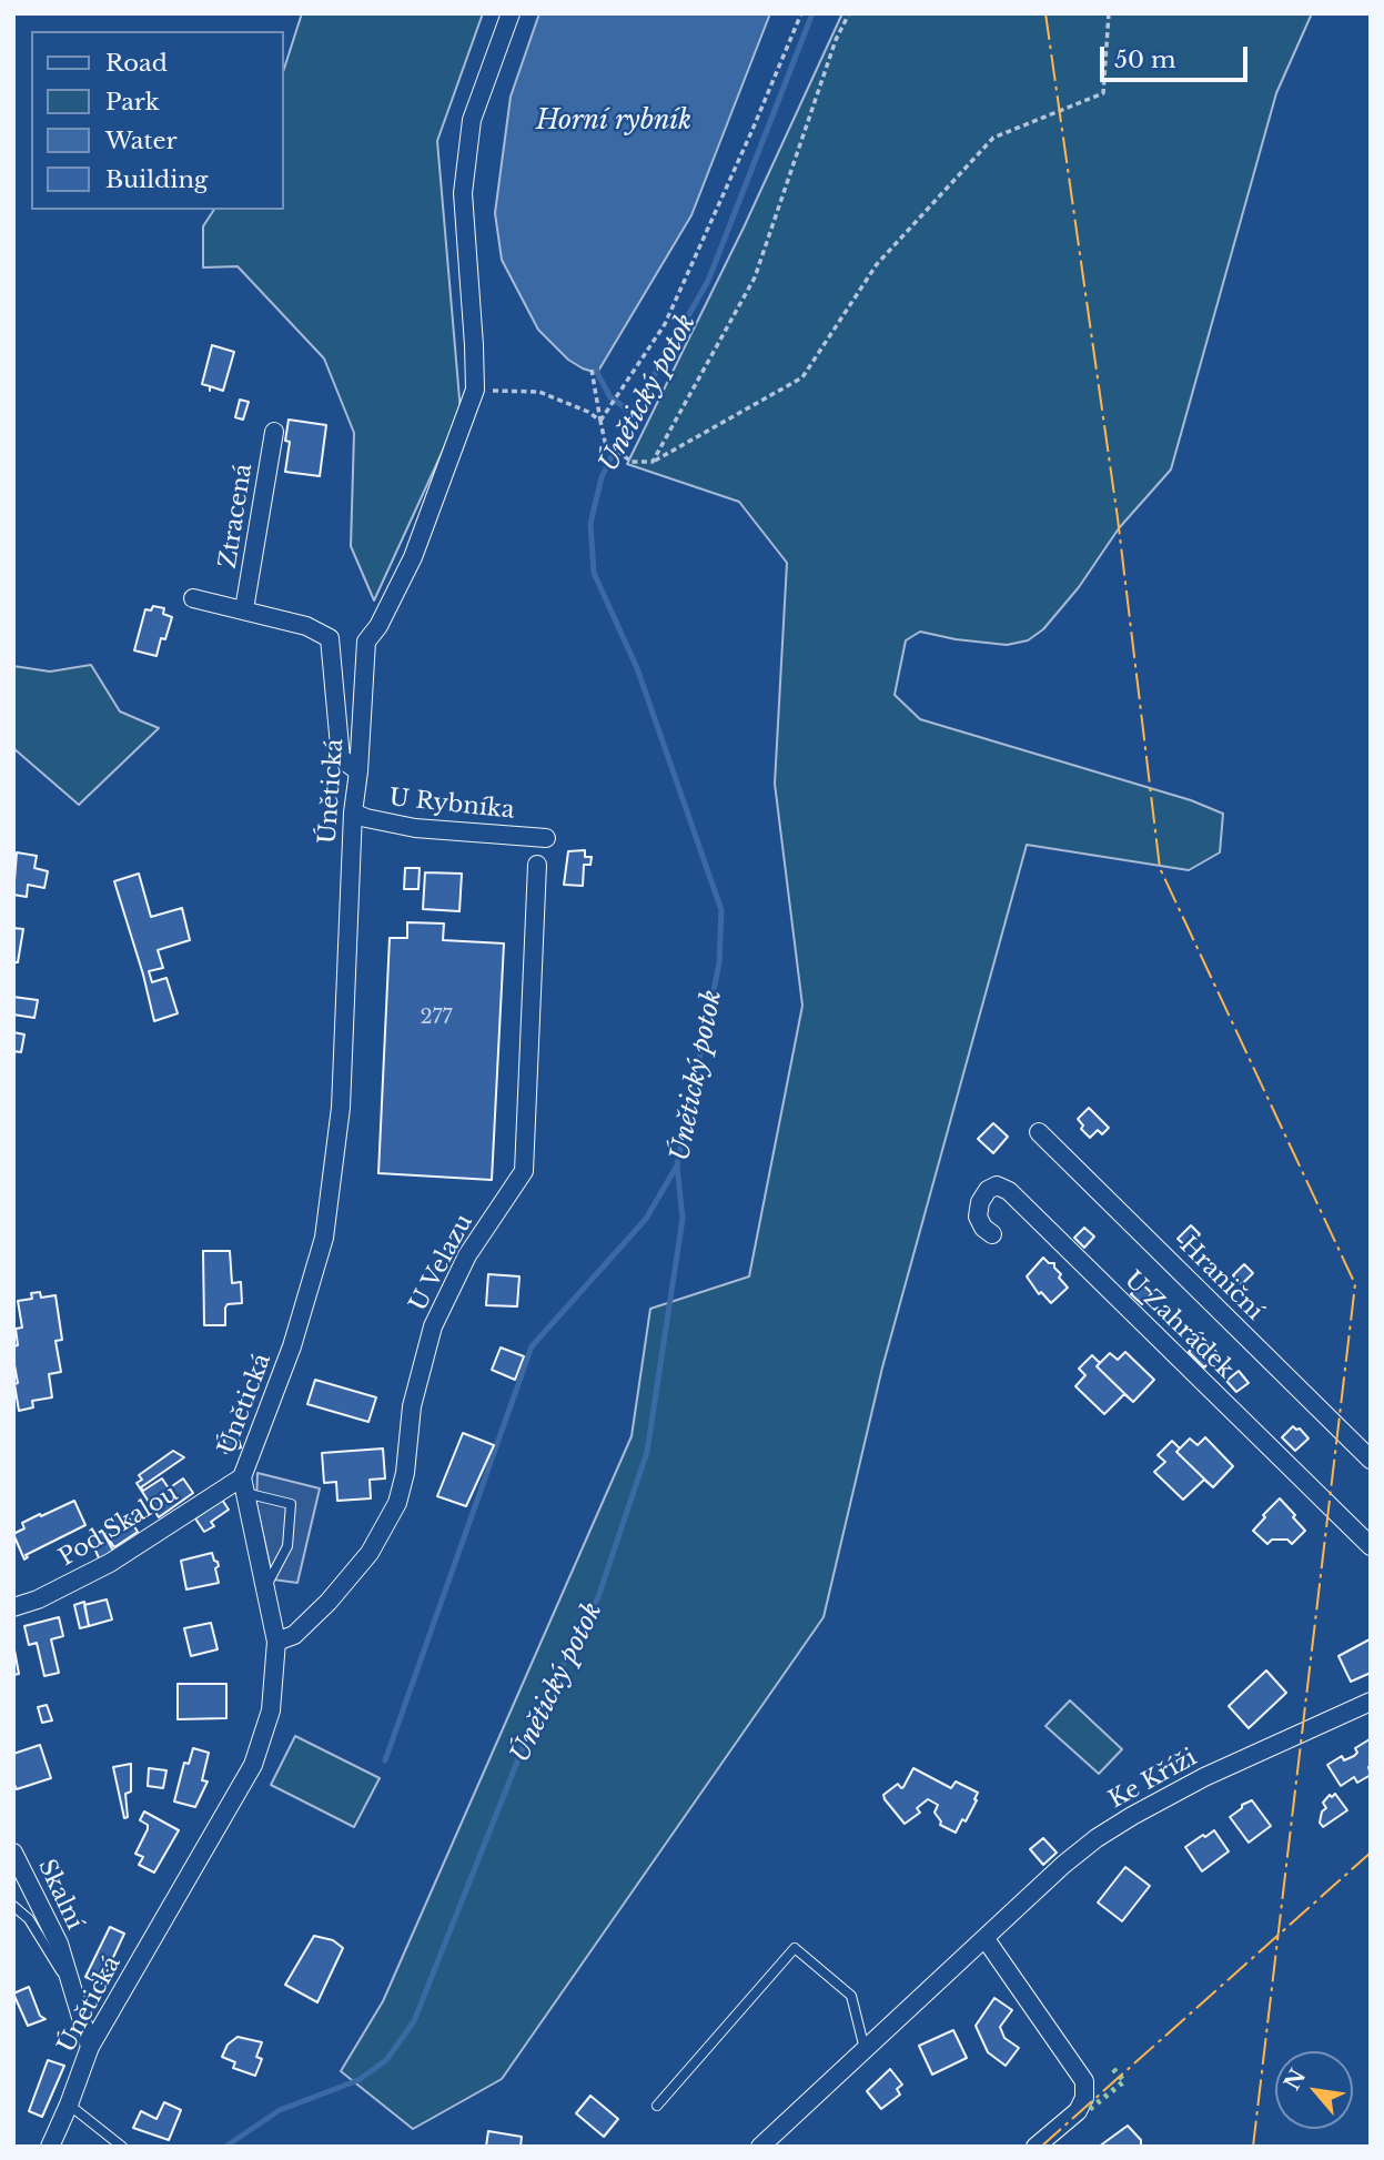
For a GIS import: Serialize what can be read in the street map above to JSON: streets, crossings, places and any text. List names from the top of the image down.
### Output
{
  "streets": {
    "street": [
      "Ztracená",
      "Únětická",
      "U Rybníka",
      "U Velazu",
      "Hraniční",
      "U Zahrádek",
      "Pod Skalou",
      "Ke Kříži",
      "Skalní"
    ]
  },
  "crossings": [
    ["Únětická", "U Rybníka"],
    ["Únětická", "U Velazu"],
    ["Únětická", "Pod Skalou"],
    ["Únětická", "Skalní"]
  ],
  "water": ["Horní rybník", "Únětický potok"],
  "house_numbers": ["277"],
  "legend": [
    "Road",
    "Park",
    "Water",
    "Building"
  ],
  "scale_bar": "50 m",
  "north": "top left"
}
